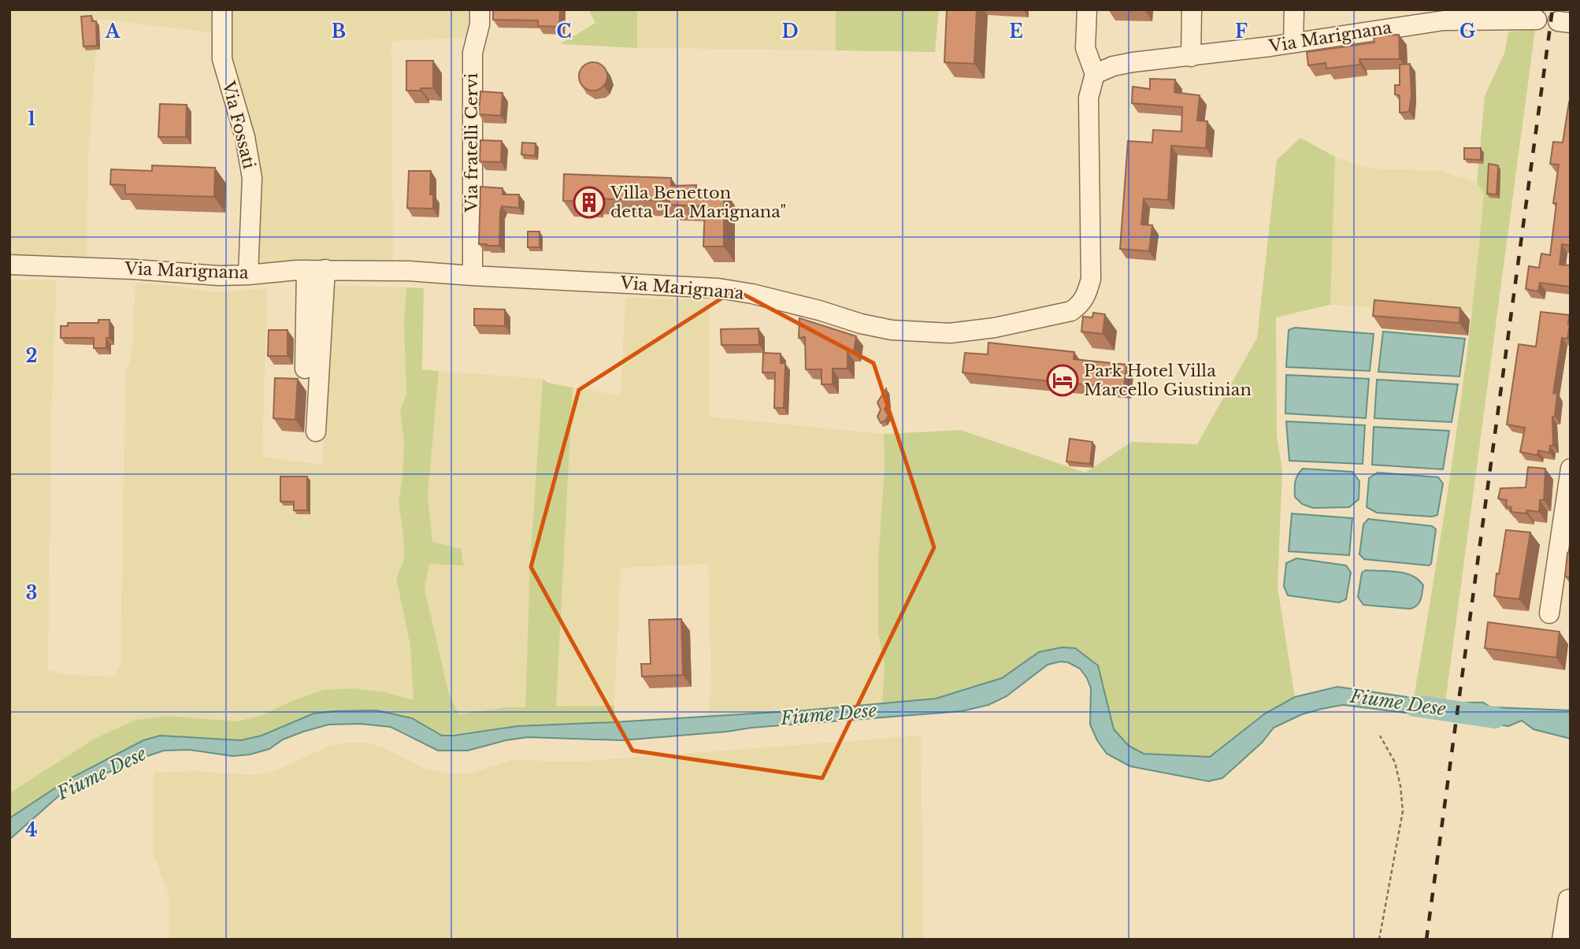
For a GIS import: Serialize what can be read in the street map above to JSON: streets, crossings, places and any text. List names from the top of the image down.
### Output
{
  "streets": {
    "street": ["Via Marignana", "Via Fossati", "Via fratelli Cervi"]
  },
  "crossings": [
    ["Via Marignana", "Via Fossati"],
    ["Via Marignana", "Via fratelli Cervi"]
  ],
  "water": ["Fiume Dese"],
  "places": {
    "building": ["Villa Benetton detta \"La Marignana\""],
    "hotel": ["Park Hotel Villa Marcello Giustinian"]
  },
  "grid": {
    "columns": [
      "A",
      "B",
      "C",
      "D",
      "E",
      "F",
      "G"
    ],
    "rows": [
      "1",
      "2",
      "3",
      "4"
    ]
  }
}
